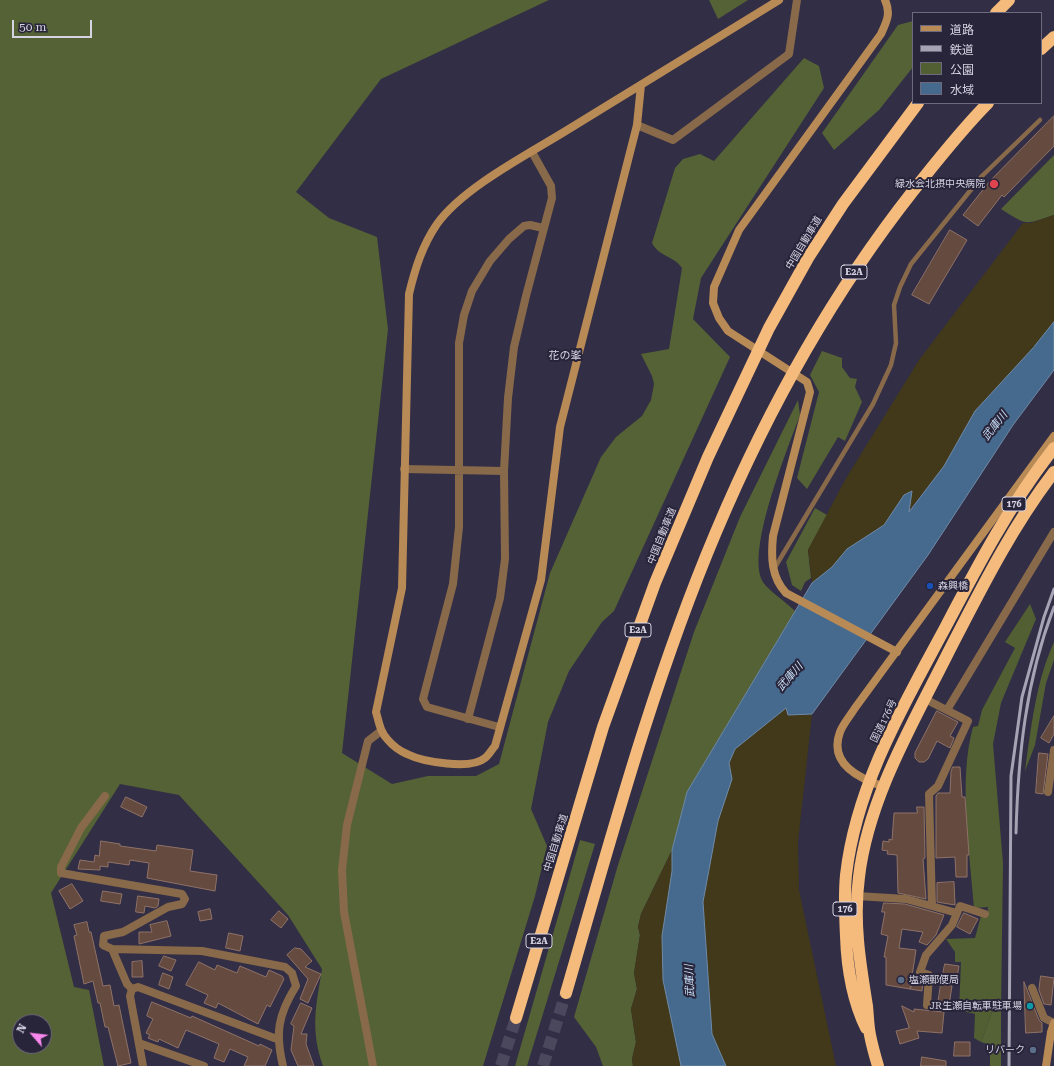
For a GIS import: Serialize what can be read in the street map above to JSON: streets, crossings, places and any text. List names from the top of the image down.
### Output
{
  "streets": {
    "highway": [
      "中国自動車道",
      "E2A",
      "176",
      "国道176号"
    ]
  },
  "districts": ["花の峯"],
  "water": ["武庫川"],
  "places": [
    "緑水会北摂中央病院",
    "森興橋",
    "塩瀬郵便局",
    "JR生瀬自転車駐車場",
    "リパーク"
  ],
  "legend": [
    "道路",
    "鉄道",
    "公園",
    "水域"
  ],
  "scale_bar": "50 m",
  "north": "top left"
}
